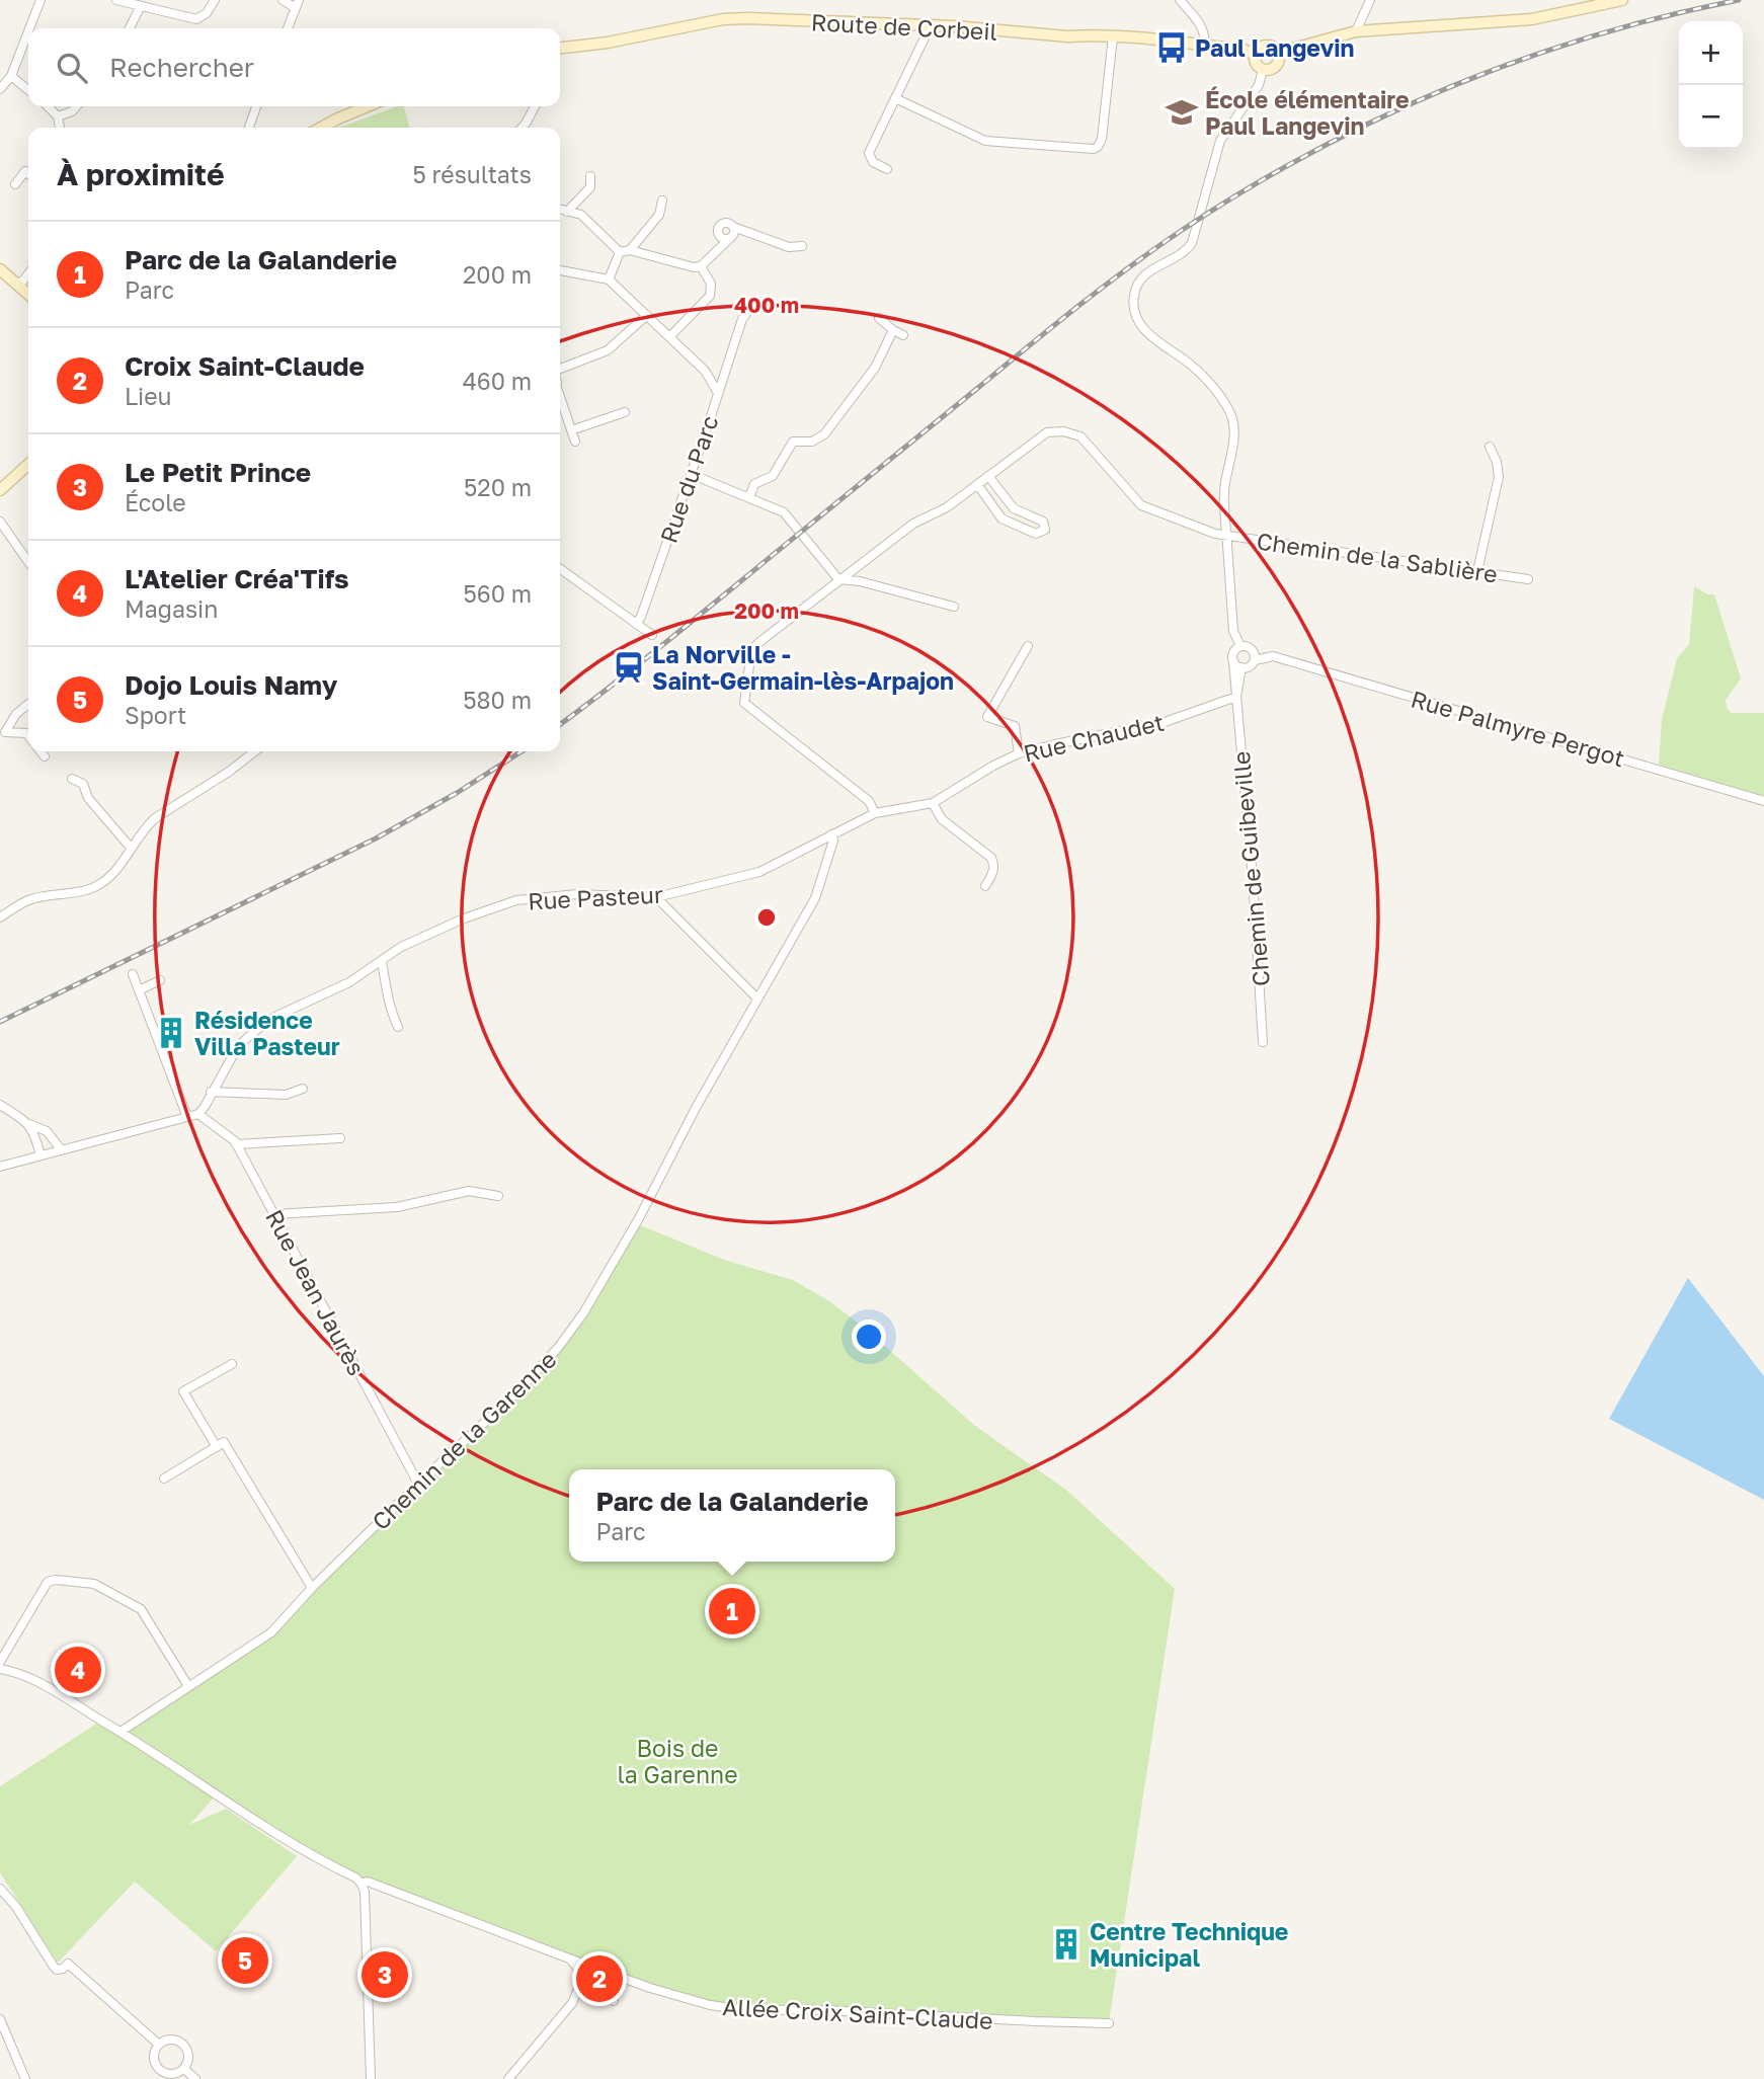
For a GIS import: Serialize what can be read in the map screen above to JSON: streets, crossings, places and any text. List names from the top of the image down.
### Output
{
  "streets": {
    "main road": ["Route de Corbeil"],
    "street": [
      "Rue du Parc",
      "Chemin de la Sablière",
      "Rue Palmyre Pergot",
      "Rue Chaudet",
      "Chemin de Guibeville",
      "Rue Pasteur",
      "Rue Jean Jaurès",
      "Chemin de la Garenne",
      "Allée Croix Saint-Claude"
    ]
  },
  "crossings": [
    ["Chemin de la Sablière", "Rue Chaudet"],
    ["Chemin de la Sablière", "Rue Pasteur"],
    ["Rue Chaudet", "Chemin de Guibeville"],
    ["Rue Chaudet", "Rue Pasteur"],
    ["Rue Pasteur", "Rue Jean Jaurès"],
    ["Rue Pasteur", "Chemin de la Garenne"],
    ["Rue Jean Jaurès", "Chemin de la Garenne"],
    ["Chemin de la Garenne", "Allée Croix Saint-Claude"]
  ],
  "parks": ["Bois de la Garenne"],
  "places": {
    "bus stop": ["Paul Langevin"],
    "school or university": ["École élémentaire Paul Langevin"],
    "station": ["La Norville - Saint-Germain-lès-Arpajon"],
    "building": ["Résidence Villa Pasteur", "Centre Technique Municipal"]
  },
  "page": {
    "map_buttons": ["+", "−"],
    "search": "Rechercher",
    "heading": ["À proximité", "5 résultats"],
    "list": [
      {
        "mark": "1",
        "name": "Parc de la Galanderie",
        "note": "Parc",
        "value": "200 m"
      },
      {
        "mark": "2",
        "name": "Croix Saint-Claude",
        "note": "Lieu",
        "value": "460 m"
      },
      {
        "mark": "3",
        "name": "Le Petit Prince",
        "note": "École",
        "value": "520 m"
      },
      {
        "mark": "4",
        "name": "L'Atelier Créa'Tifs",
        "note": "Magasin",
        "value": "560 m"
      },
      {
        "mark": "5",
        "name": "Dojo Louis Namy",
        "note": "Sport",
        "value": "580 m"
      }
    ],
    "popup": ["Parc de la Galanderie", "Parc"],
    "pins": [
      "1",
      "4",
      "5",
      "3",
      "2"
    ]
  },
  "rings": ["400 m", "200 m"]
}
